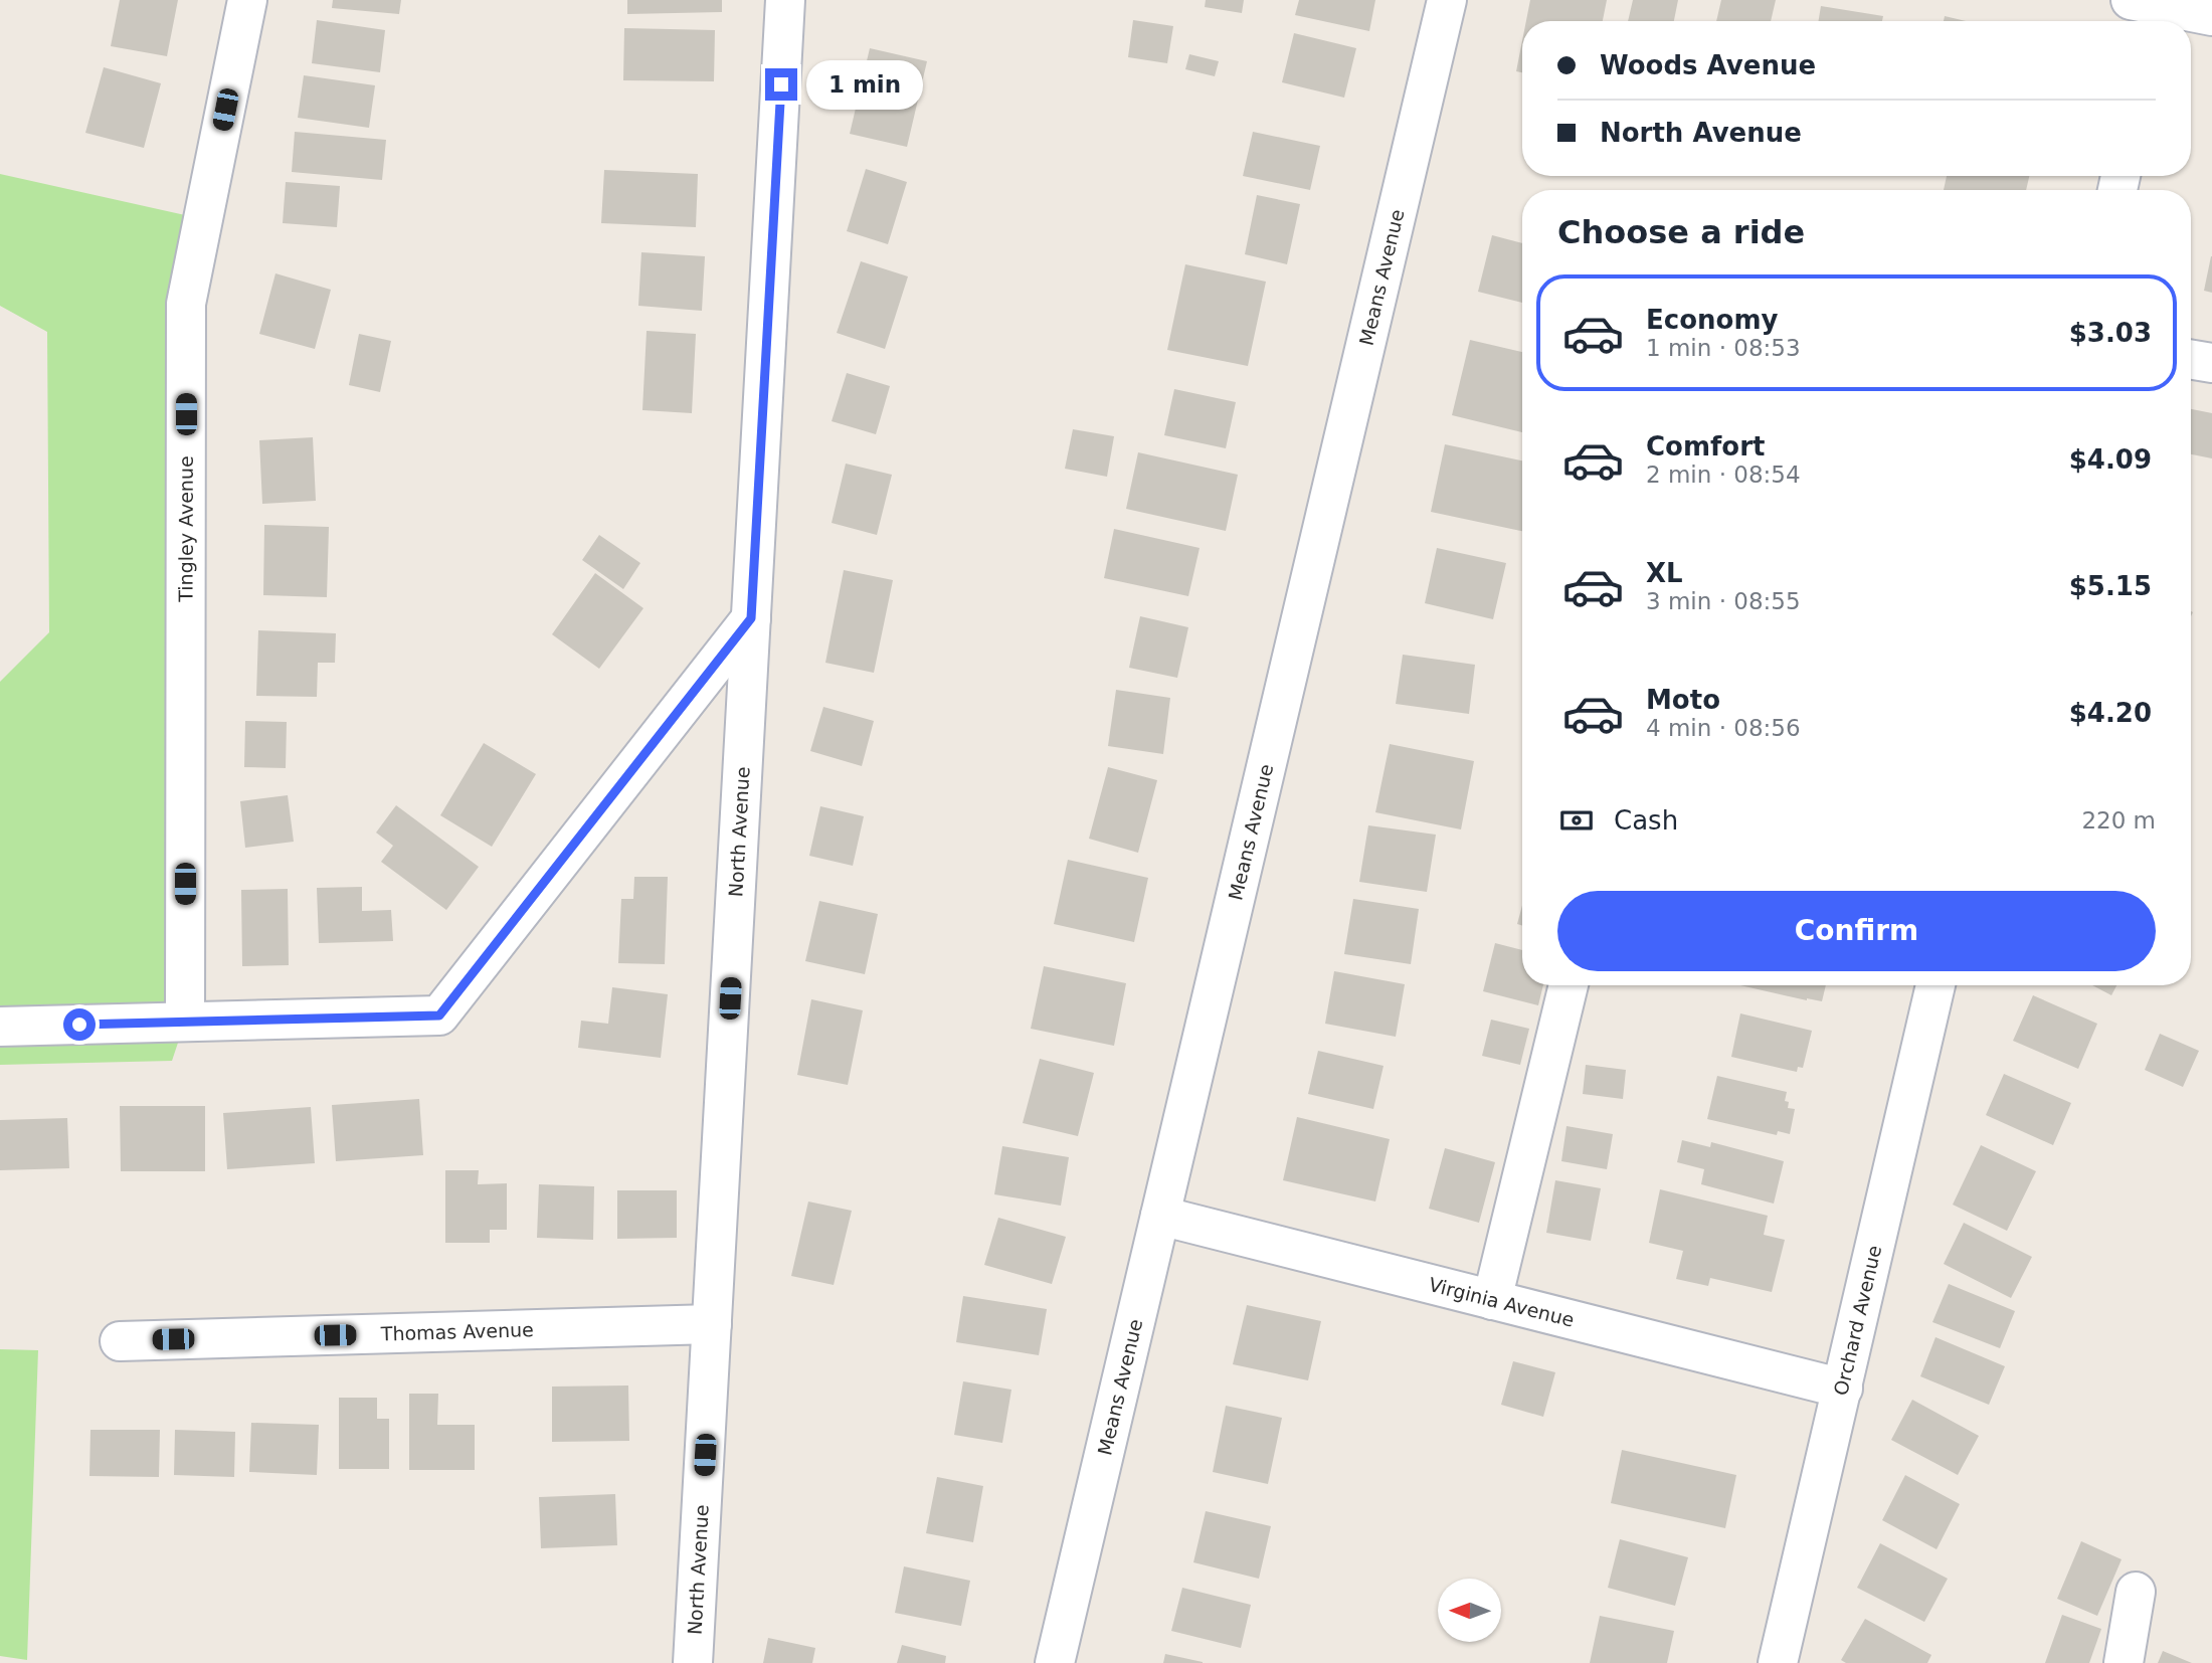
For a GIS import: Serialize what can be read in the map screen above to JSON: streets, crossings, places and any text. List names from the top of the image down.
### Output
{
  "streets": {
    "street": [
      "Means Avenue",
      "Tingley Avenue",
      "North Avenue",
      "Virginia Avenue",
      "Orchard Avenue",
      "Thomas Avenue"
    ]
  },
  "crossings": [
    ["Means Avenue", "Virginia Avenue"],
    ["North Avenue", "Thomas Avenue"],
    ["Virginia Avenue", "Orchard Avenue"]
  ],
  "north": "left",
  "page": {
    "banner": ["Woods Avenue", "North Avenue"],
    "bubble": "1 min",
    "heading": "Choose a ride",
    "list": [
      {
        "name": "Economy",
        "note": "1 min · 08:53",
        "value": "$3.03"
      },
      {
        "name": "Comfort",
        "note": "2 min · 08:54",
        "value": "$4.09"
      },
      {
        "name": "XL",
        "note": "3 min · 08:55",
        "value": "$5.15"
      },
      {
        "name": "Moto",
        "note": "4 min · 08:56",
        "value": "$4.20"
      }
    ],
    "pay": ["Cash", "220 m"],
    "buttons": "Confirm"
  }
}
